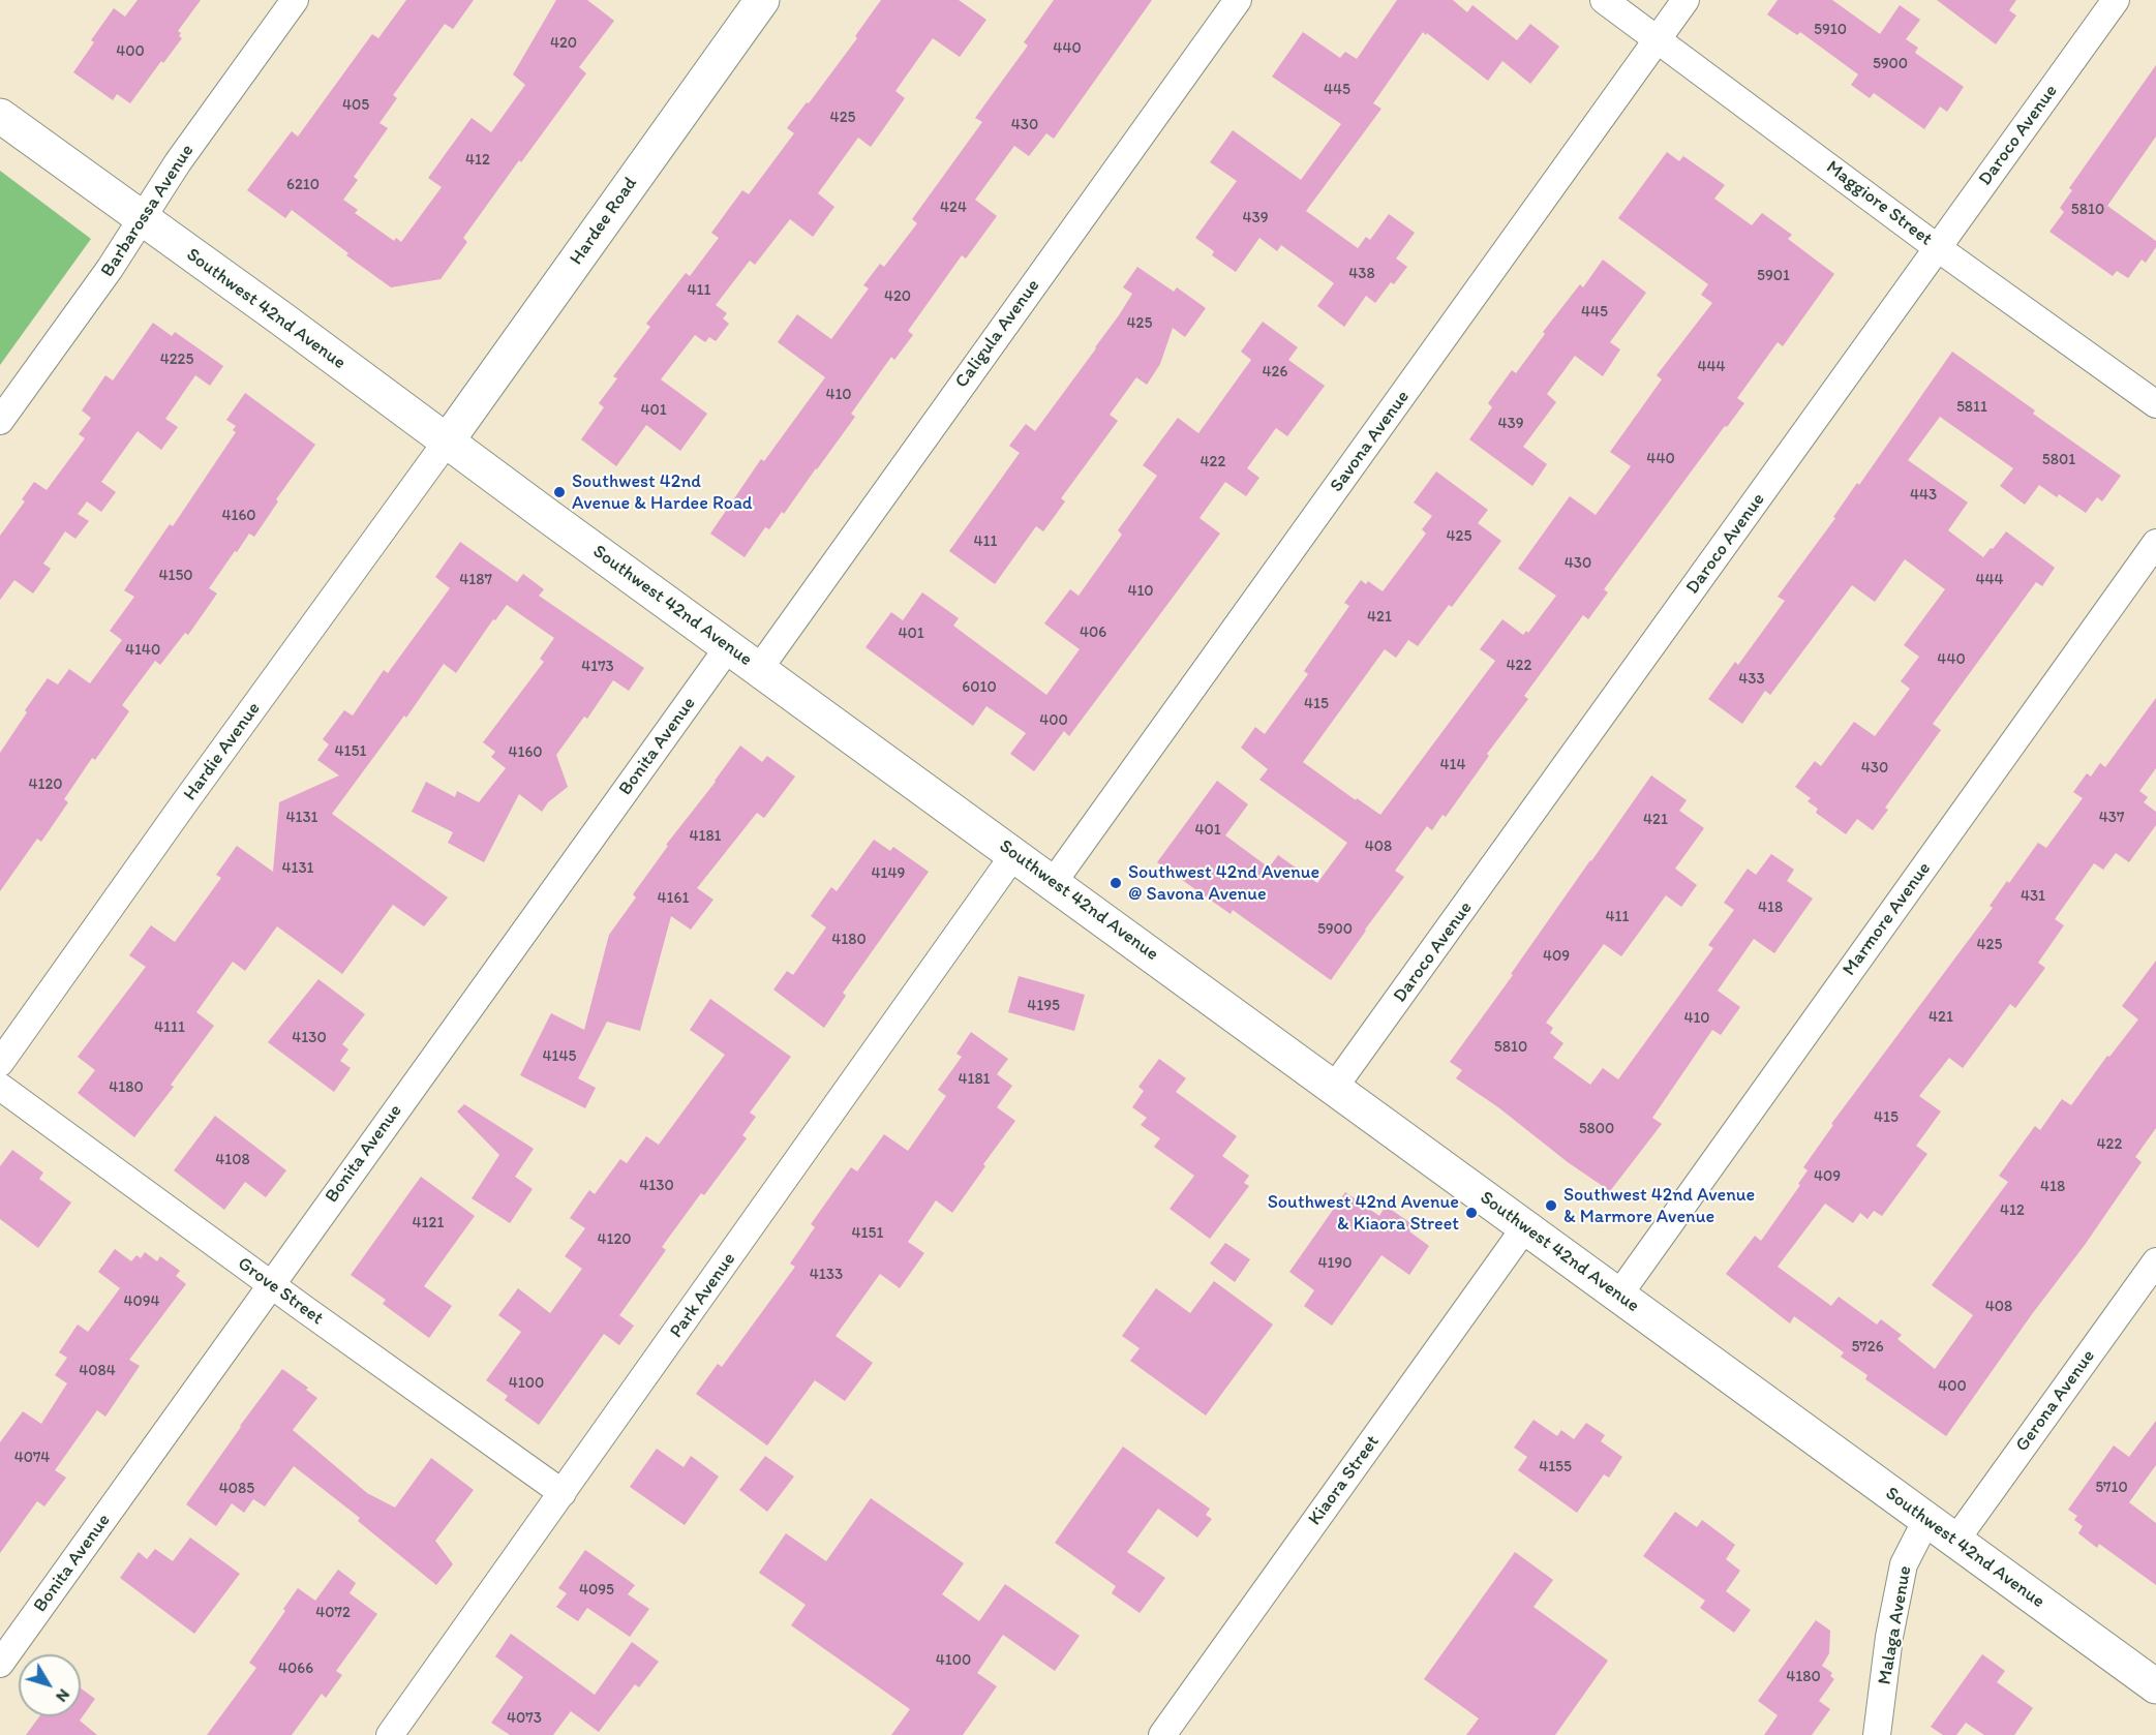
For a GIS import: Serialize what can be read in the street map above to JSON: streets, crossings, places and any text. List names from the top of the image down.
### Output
{
  "streets": {
    "main road": ["Hardee Road", "Southwest 42nd Avenue"],
    "street": [
      "Daroco Avenue",
      "Maggiore Street",
      "Barbarossa Avenue",
      "Caligula Avenue",
      "Savona Avenue",
      "Bonita Avenue",
      "Hardie Avenue",
      "Marmore Avenue",
      "Grove Street",
      "Park Avenue",
      "Gerona Avenue",
      "Kiaora Street",
      "Malaga Avenue"
    ]
  },
  "crossings": [
    ["Daroco Avenue", "Maggiore Street"],
    ["Daroco Avenue", "Southwest 42nd Avenue"],
    ["Maggiore Street", "Savona Avenue"],
    ["Barbarossa Avenue", "Southwest 42nd Avenue"],
    ["Hardee Road", "Southwest 42nd Avenue"],
    ["Hardee Road", "Hardie Avenue"],
    ["Southwest 42nd Avenue", "Caligula Avenue"],
    ["Southwest 42nd Avenue", "Savona Avenue"],
    ["Southwest 42nd Avenue", "Bonita Avenue"],
    ["Southwest 42nd Avenue", "Hardie Avenue"],
    ["Southwest 42nd Avenue", "Marmore Avenue"],
    ["Southwest 42nd Avenue", "Park Avenue"],
    ["Southwest 42nd Avenue", "Gerona Avenue"],
    ["Southwest 42nd Avenue", "Kiaora Street"],
    ["Southwest 42nd Avenue", "Malaga Avenue"],
    ["Bonita Avenue", "Grove Street"],
    ["Grove Street", "Park Avenue"]
  ],
  "places": [
    "Southwest 42nd Avenue & Hardee Road",
    "Southwest 42nd Avenue @ Savona Avenue",
    "Southwest 42nd Avenue & Marmore Avenue",
    "Southwest 42nd Avenue & Kiaora Street"
  ],
  "house_numbers": [
    "5910",
    "420",
    "440",
    "400",
    "5900",
    "445",
    "405",
    "425",
    "430",
    "412",
    "6210",
    "424",
    "5810",
    "439",
    "438",
    "5901",
    "411",
    "420",
    "445",
    "425",
    "4225",
    "444",
    "426",
    "410",
    "5811",
    "401",
    "439",
    "440",
    "5801",
    "422",
    "443",
    "4160",
    "425",
    "411",
    "430",
    "4150",
    "4187",
    "444",
    "410",
    "421",
    "406",
    "401",
    "4140",
    "440",
    "422",
    "4173",
    "433",
    "6010",
    "415",
    "400",
    "4151",
    "4160",
    "414",
    "430",
    "4120",
    "4131",
    "437",
    "421",
    "401",
    "4181",
    "408",
    "4131",
    "4149",
    "431",
    "4161",
    "418",
    "411",
    "5900",
    "4180",
    "425",
    "409",
    "4195",
    "421",
    "410",
    "4111",
    "4130",
    "5810",
    "4145",
    "4181",
    "4180",
    "415",
    "5800",
    "422",
    "4108",
    "409",
    "4130",
    "418",
    "412",
    "4121",
    "4151",
    "4120",
    "4190",
    "4133",
    "4094",
    "408",
    "5726",
    "4084",
    "4100",
    "400",
    "4074",
    "4155",
    "5710",
    "4085",
    "4095",
    "4072",
    "4100",
    "4066",
    "4180",
    "4073"
  ],
  "north": "bottom right"
}
